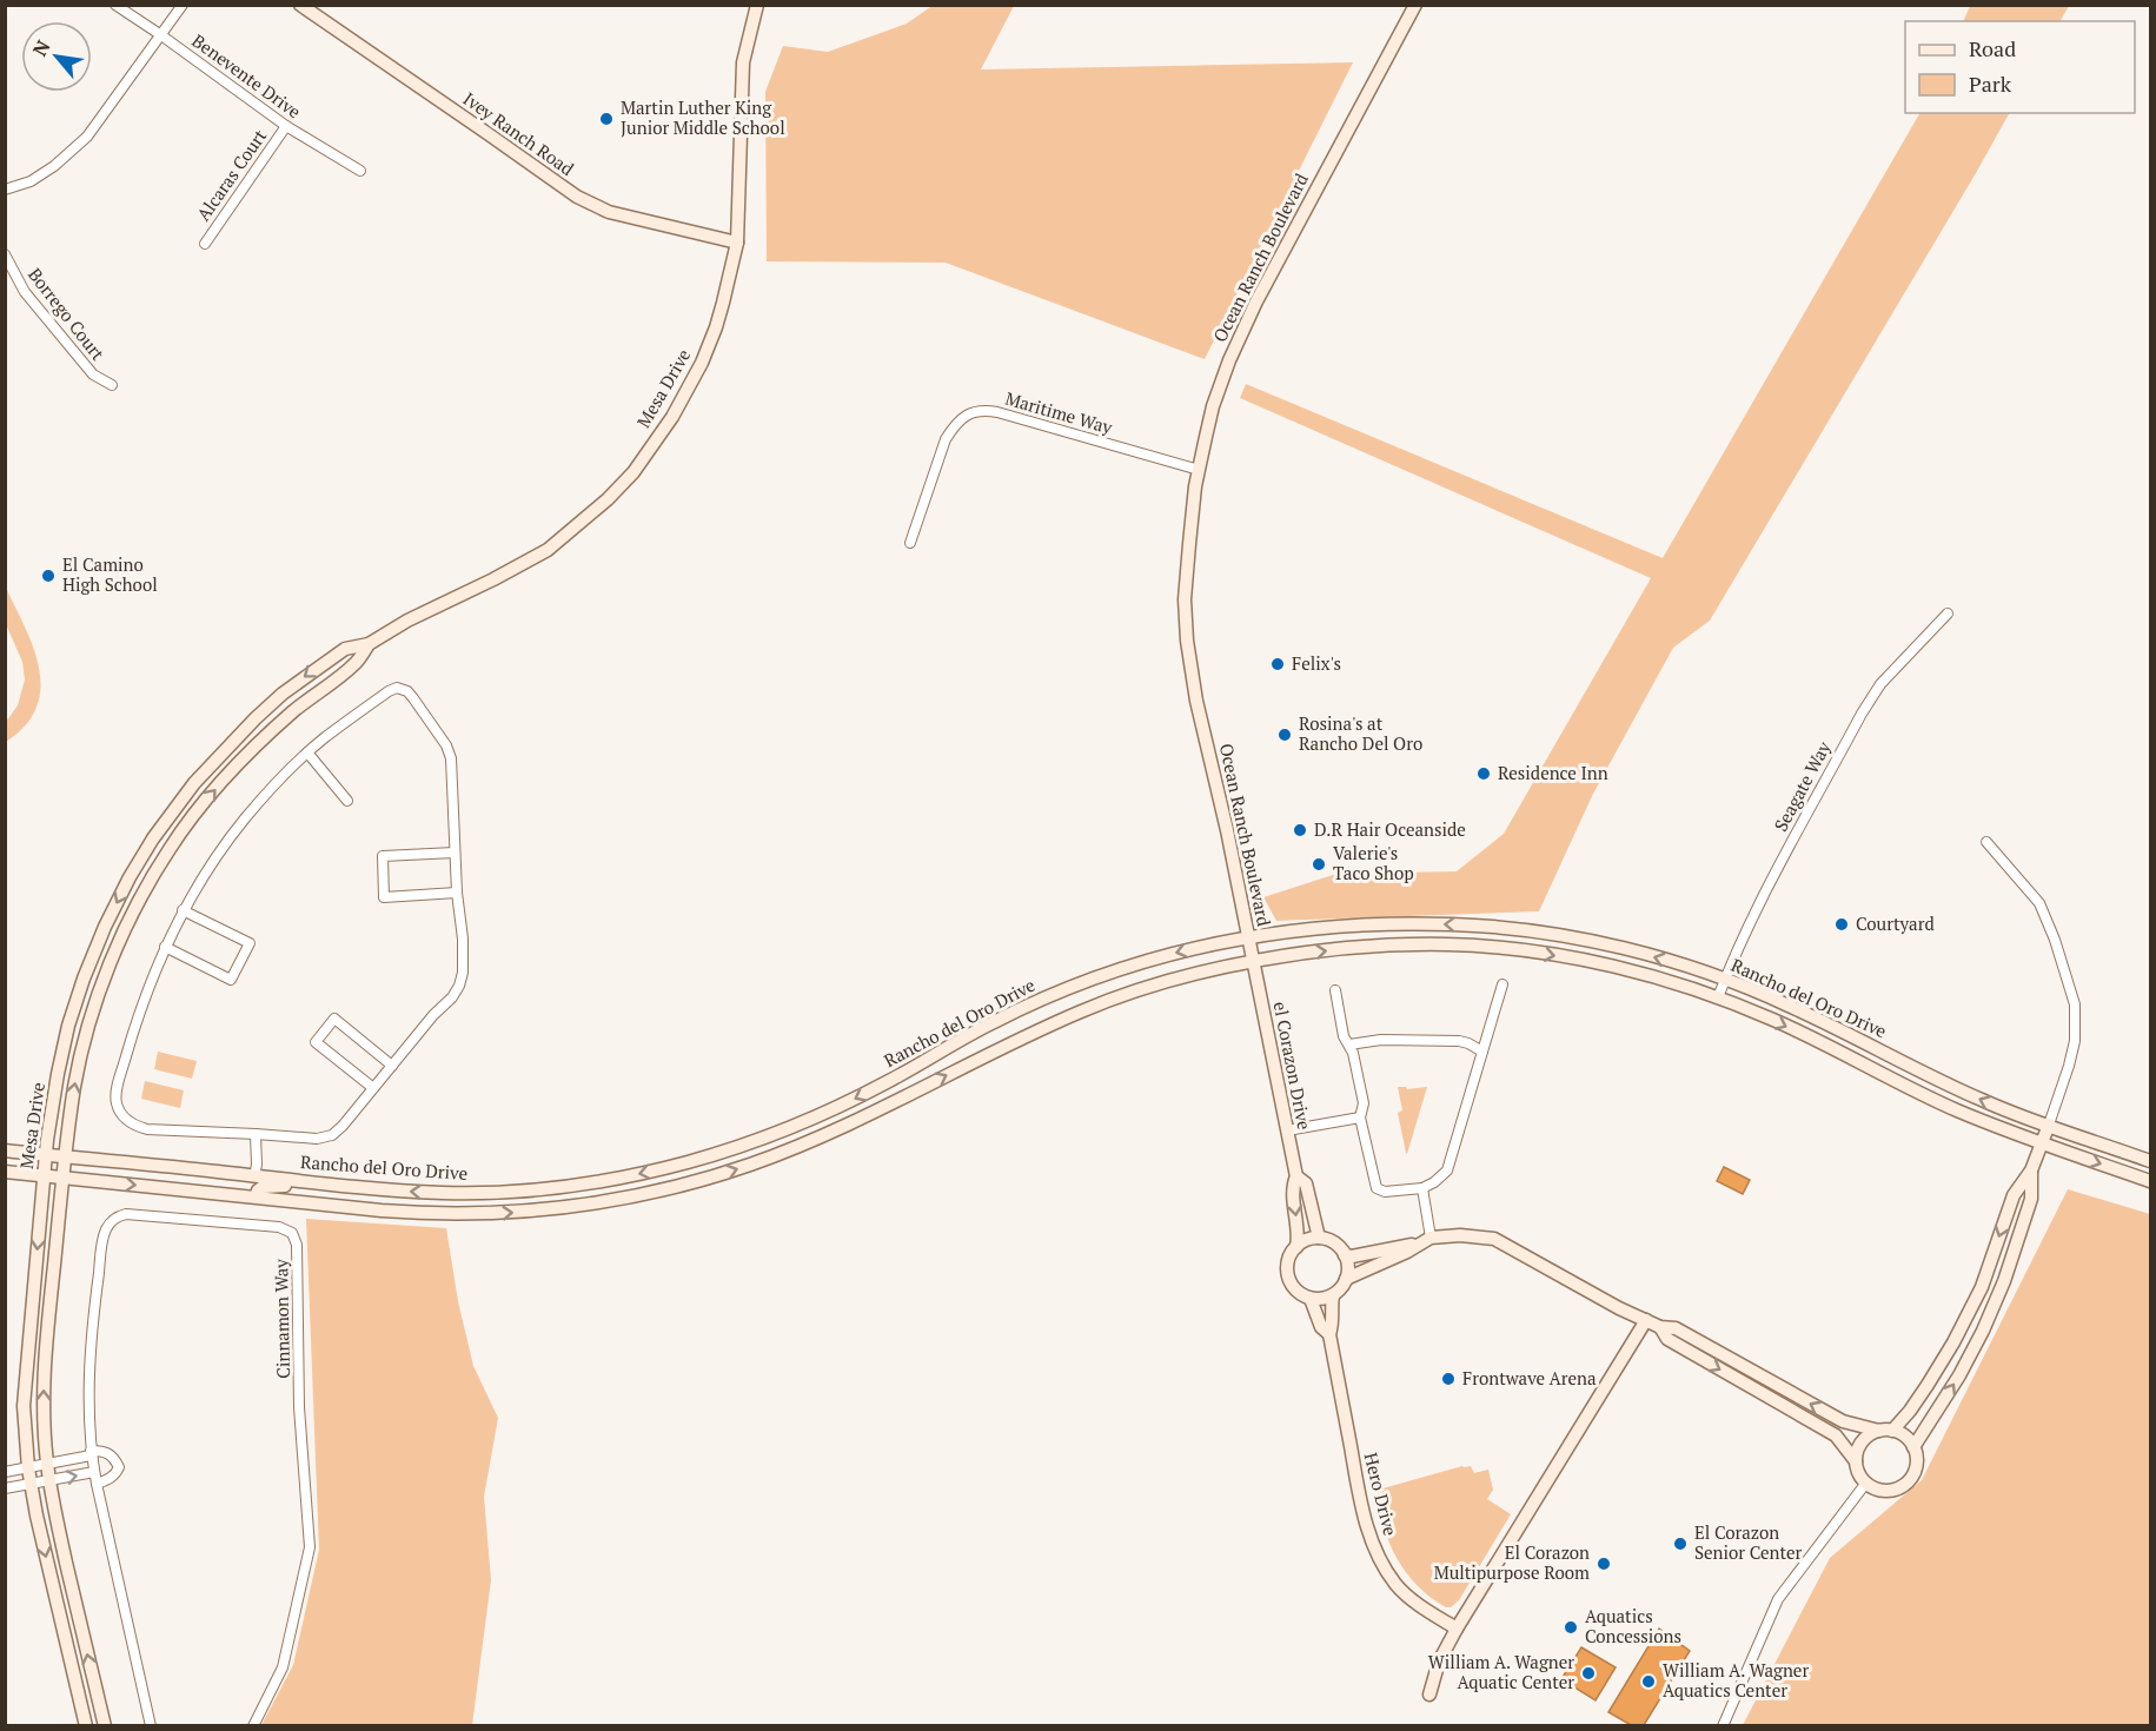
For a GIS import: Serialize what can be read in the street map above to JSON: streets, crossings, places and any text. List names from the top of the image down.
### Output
{
  "streets": {
    "main road": [
      "Ivey Ranch Road",
      "Ocean Ranch Boulevard",
      "Mesa Drive",
      "Rancho del Oro Drive",
      "el Corazon Drive",
      "Hero Drive"
    ],
    "street": [
      "Benevente Drive",
      "Alcaras Court",
      "Borrego Court",
      "Maritime Way",
      "Seagate Way",
      "Cinnamon Way"
    ]
  },
  "crossings": [
    ["Benevente Drive", "Alcaras Court"],
    ["Ivey Ranch Road", "Mesa Drive"],
    ["Ocean Ranch Boulevard", "Maritime Way"],
    ["Ocean Ranch Boulevard", "Rancho del Oro Drive"],
    ["Ocean Ranch Boulevard", "el Corazon Drive"],
    ["Mesa Drive", "Rancho del Oro Drive"],
    ["Seagate Way", "Rancho del Oro Drive"],
    ["Rancho del Oro Drive", "el Corazon Drive"],
    ["el Corazon Drive", "Hero Drive"]
  ],
  "places": [
    "Martin Luther King Junior Middle School",
    "El Camino High School",
    "Felix's",
    "Rosina's at Rancho Del Oro",
    "Residence Inn",
    "D.R Hair Oceanside",
    "Valerie's Taco Shop",
    "Courtyard",
    "Frontwave Arena",
    "El Corazon Senior Center",
    "El Corazon Multipurpose Room",
    "Aquatics Concessions",
    "William A. Wagner Aquatic Center",
    "William A. Wagner Aquatics Center"
  ],
  "legend": ["Road", "Park"],
  "north": "top left"
}
